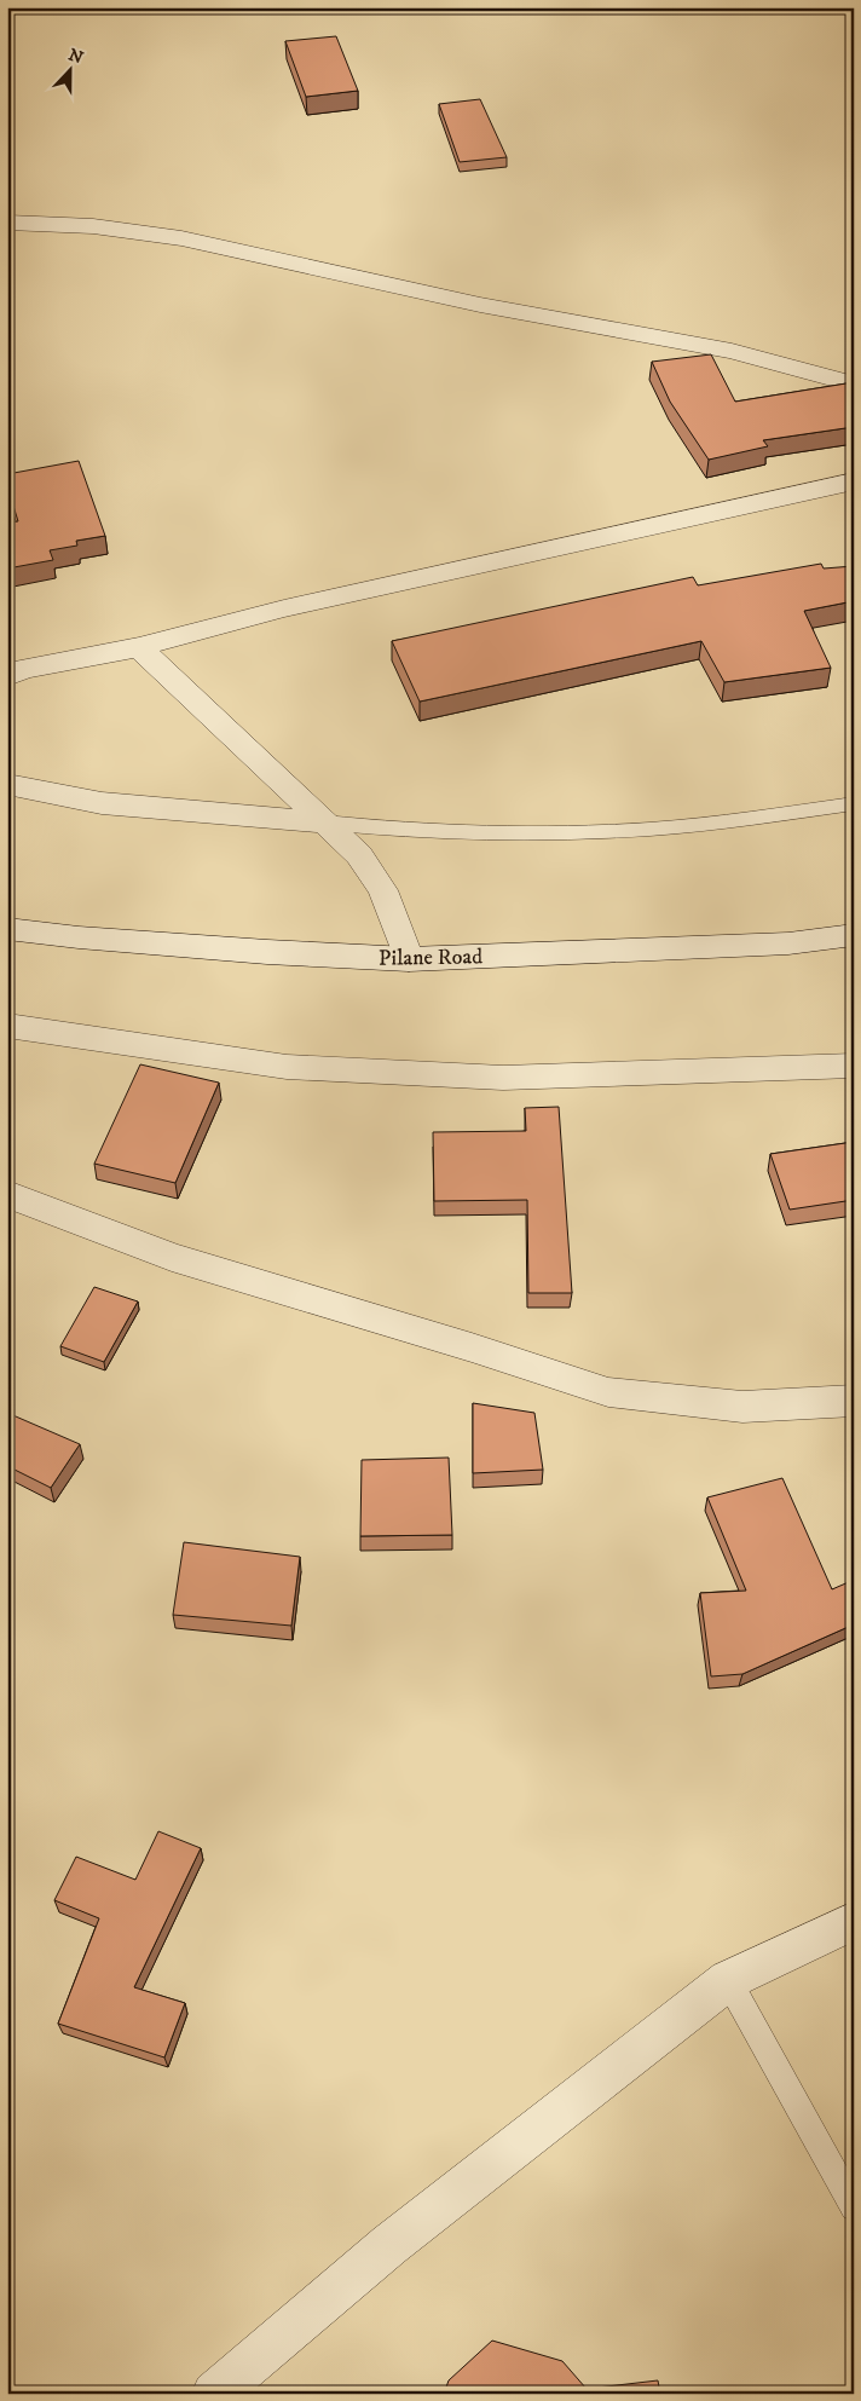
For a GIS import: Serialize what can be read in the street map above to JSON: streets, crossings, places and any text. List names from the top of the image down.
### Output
{
  "streets": {
    "street": ["Pilane Road"]
  },
  "north": "top"
}
